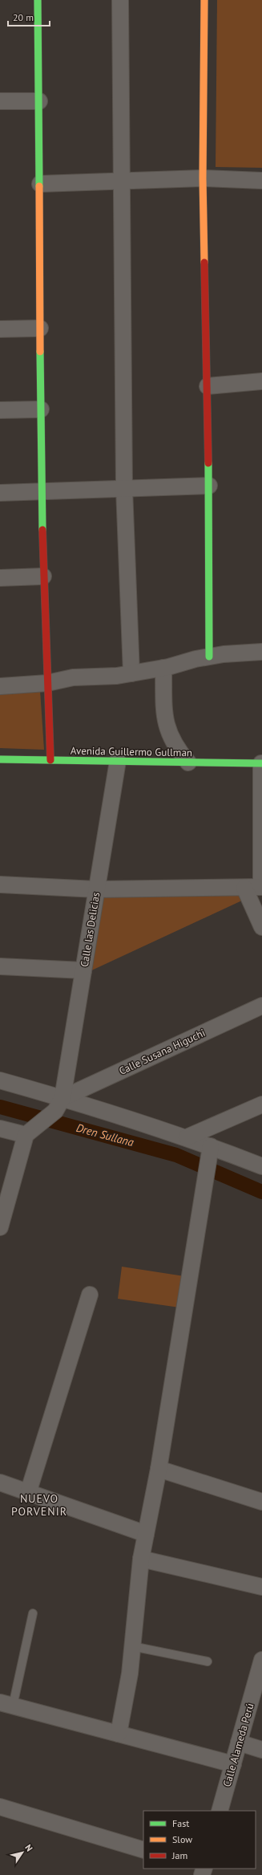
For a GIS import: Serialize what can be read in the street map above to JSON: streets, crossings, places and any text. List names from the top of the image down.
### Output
{
  "streets": {
    "street": [
      "Avenida Guillermo Gullman",
      "Calle las Delicias",
      "Calle Susana Higuchi",
      "Calle Alameda Perú"
    ]
  },
  "crossings": [
    ["Avenida Guillermo Gullman", "Calle las Delicias"],
    ["Calle las Delicias", "Calle Susana Higuchi"]
  ],
  "districts": ["NUEVO PORVENIR"],
  "water": ["Dren Sullana"],
  "legend": ["Fast", "Slow", "Jam"],
  "scale_bar": "20 m",
  "north": "top right"
}
